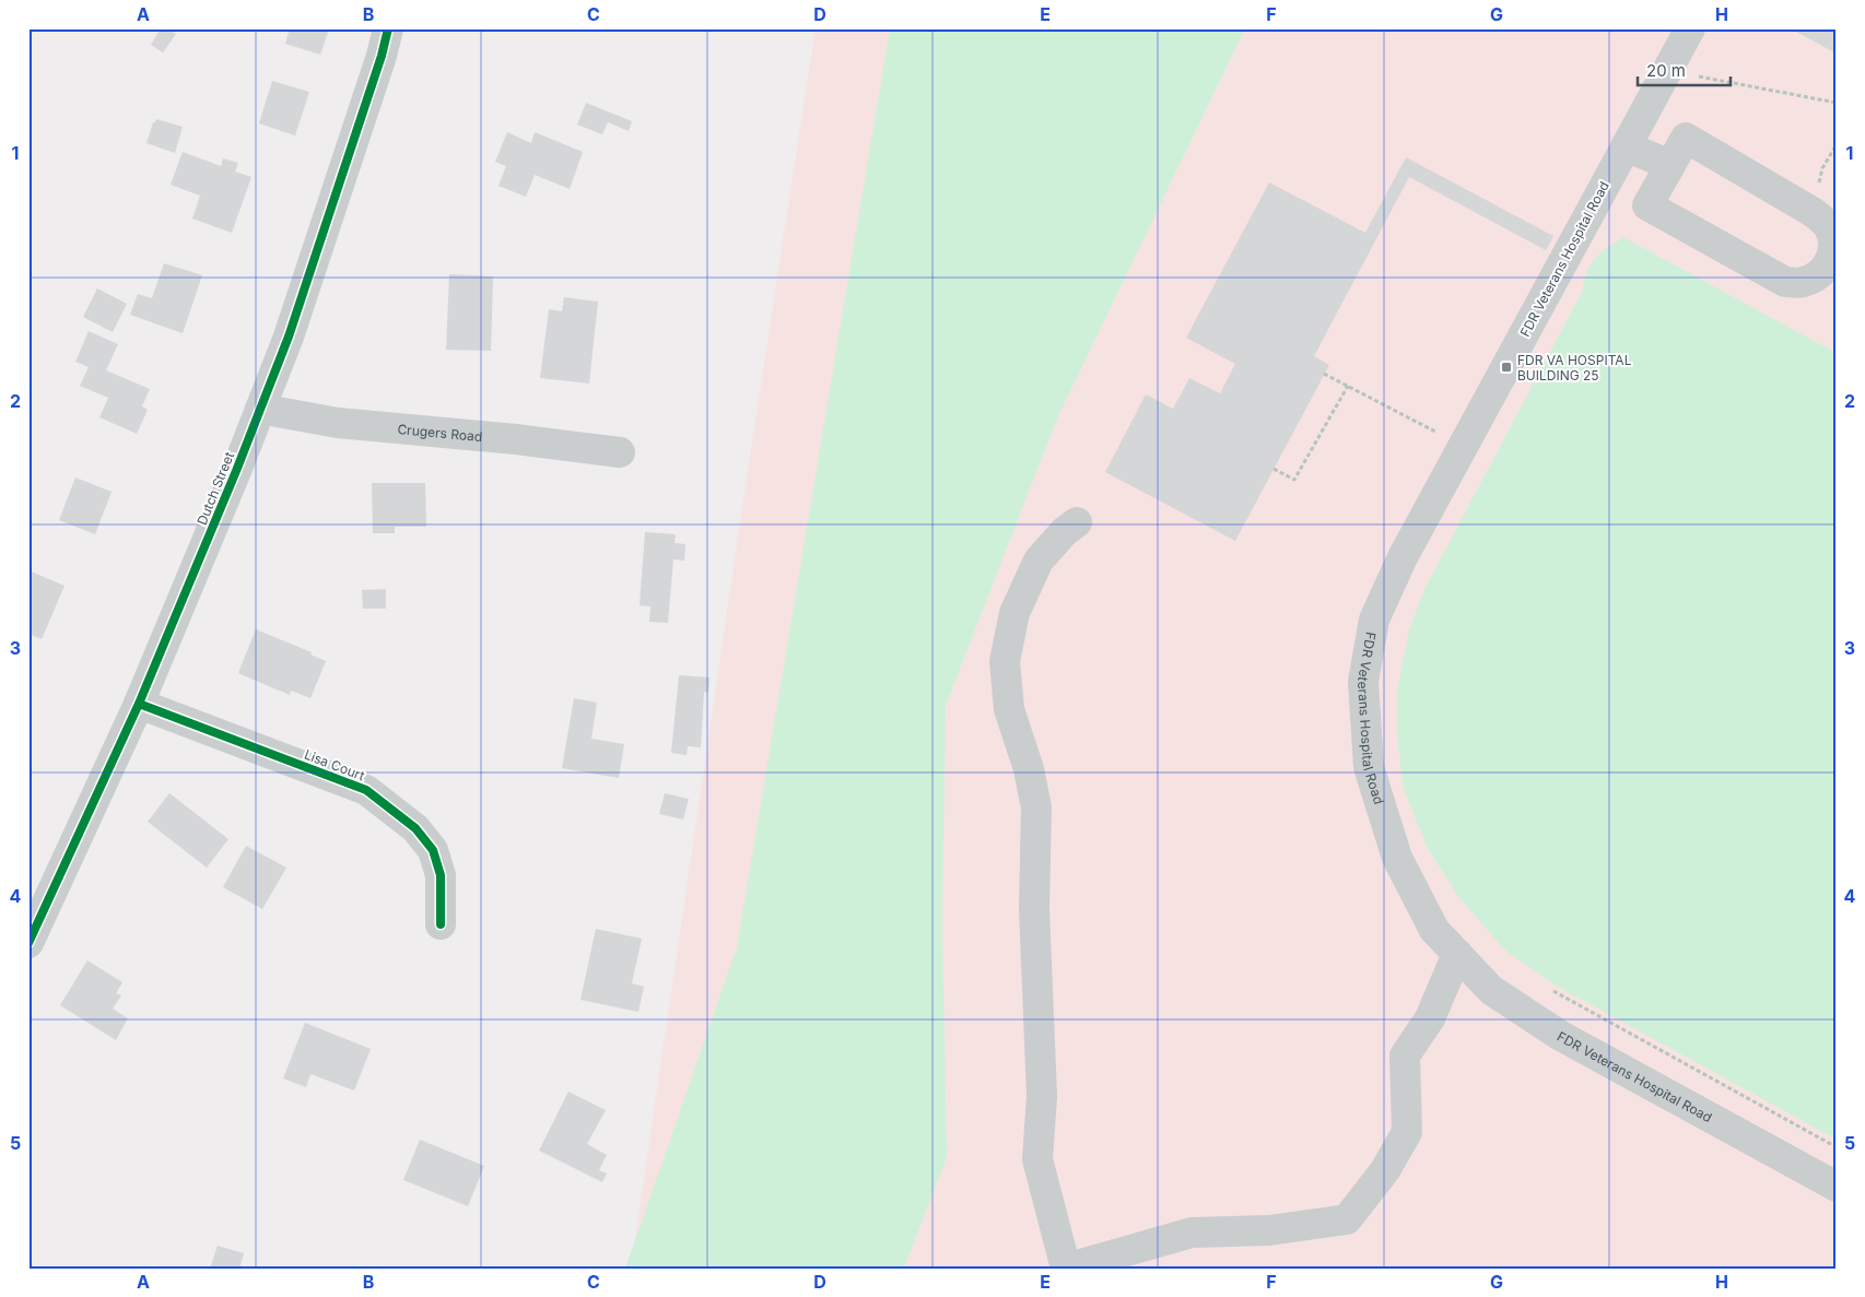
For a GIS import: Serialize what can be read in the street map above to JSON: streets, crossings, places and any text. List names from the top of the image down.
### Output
{
  "streets": {
    "street": [
      "FDR Veterans Hospital Road",
      "Crugers Road",
      "Dutch Street",
      "Lisa Court"
    ]
  },
  "crossings": [
    ["Crugers Road", "Dutch Street"],
    ["Dutch Street", "Lisa Court"]
  ],
  "places": {
    "transit": ["FDR VA HOSPITAL BUILDING 25"]
  },
  "scale_bar": "20 m",
  "grid": {
    "columns": [
      "A",
      "B",
      "C",
      "D",
      "E",
      "F",
      "G",
      "H"
    ],
    "rows": [
      "1",
      "2",
      "3",
      "4",
      "5"
    ]
  }
}
